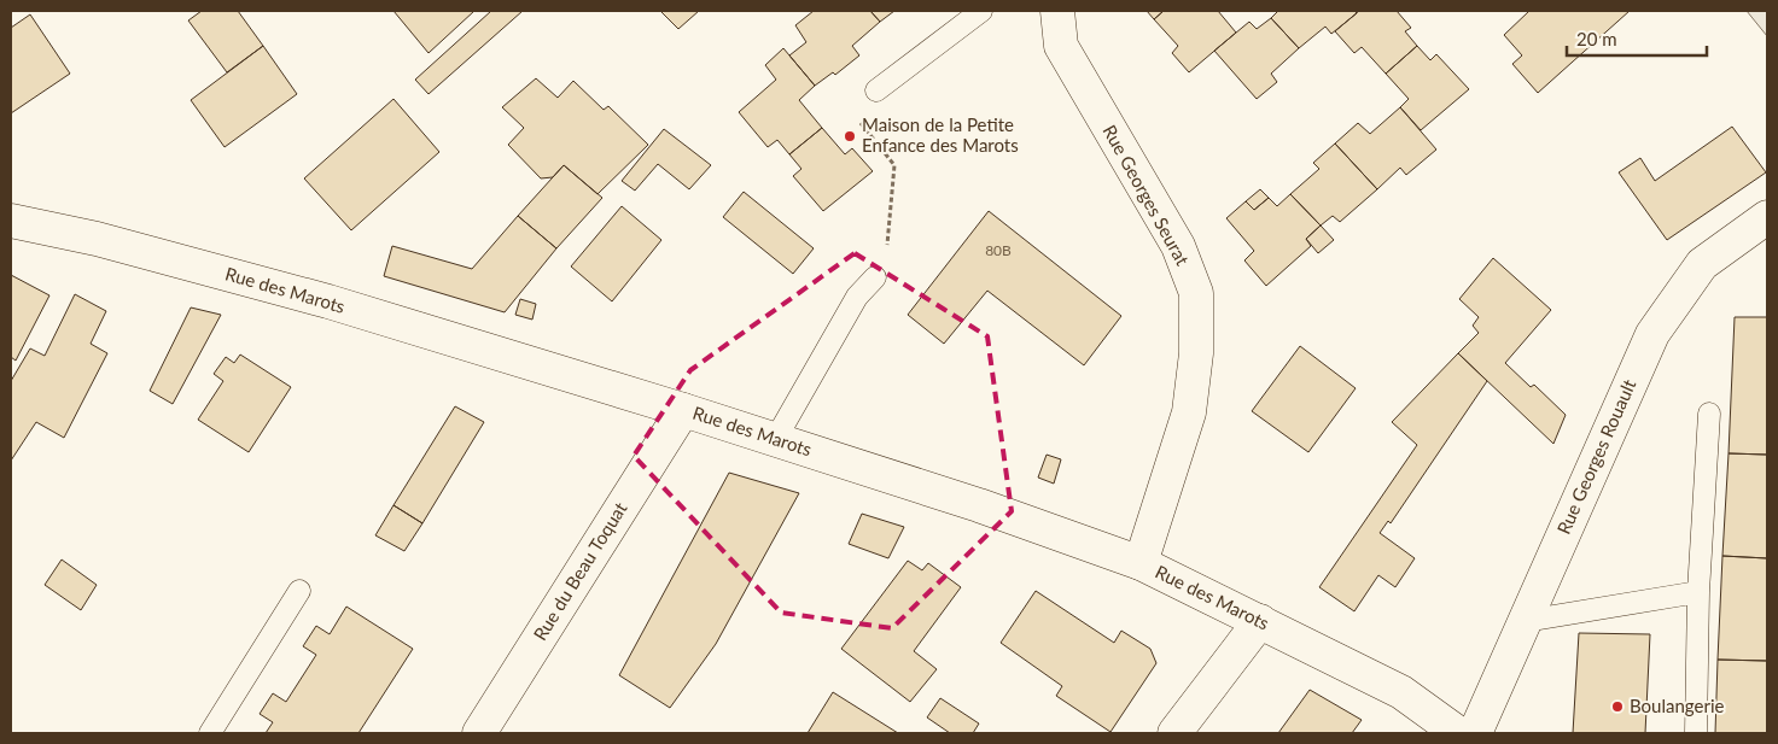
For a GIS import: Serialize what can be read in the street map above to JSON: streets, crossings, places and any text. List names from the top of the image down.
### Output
{
  "streets": {
    "street": [
      "Rue Georges Seurat",
      "Rue des Marots",
      "Rue Georges Rouault",
      "Rue du Beau Toquat"
    ]
  },
  "crossings": [
    ["Rue Georges Seurat", "Rue des Marots"],
    ["Rue des Marots", "Rue du Beau Toquat"]
  ],
  "places": ["Maison de la Petite Enfance des Marots", "Boulangerie"],
  "house_numbers": ["80B"],
  "scale_bar": "20 m"
}
